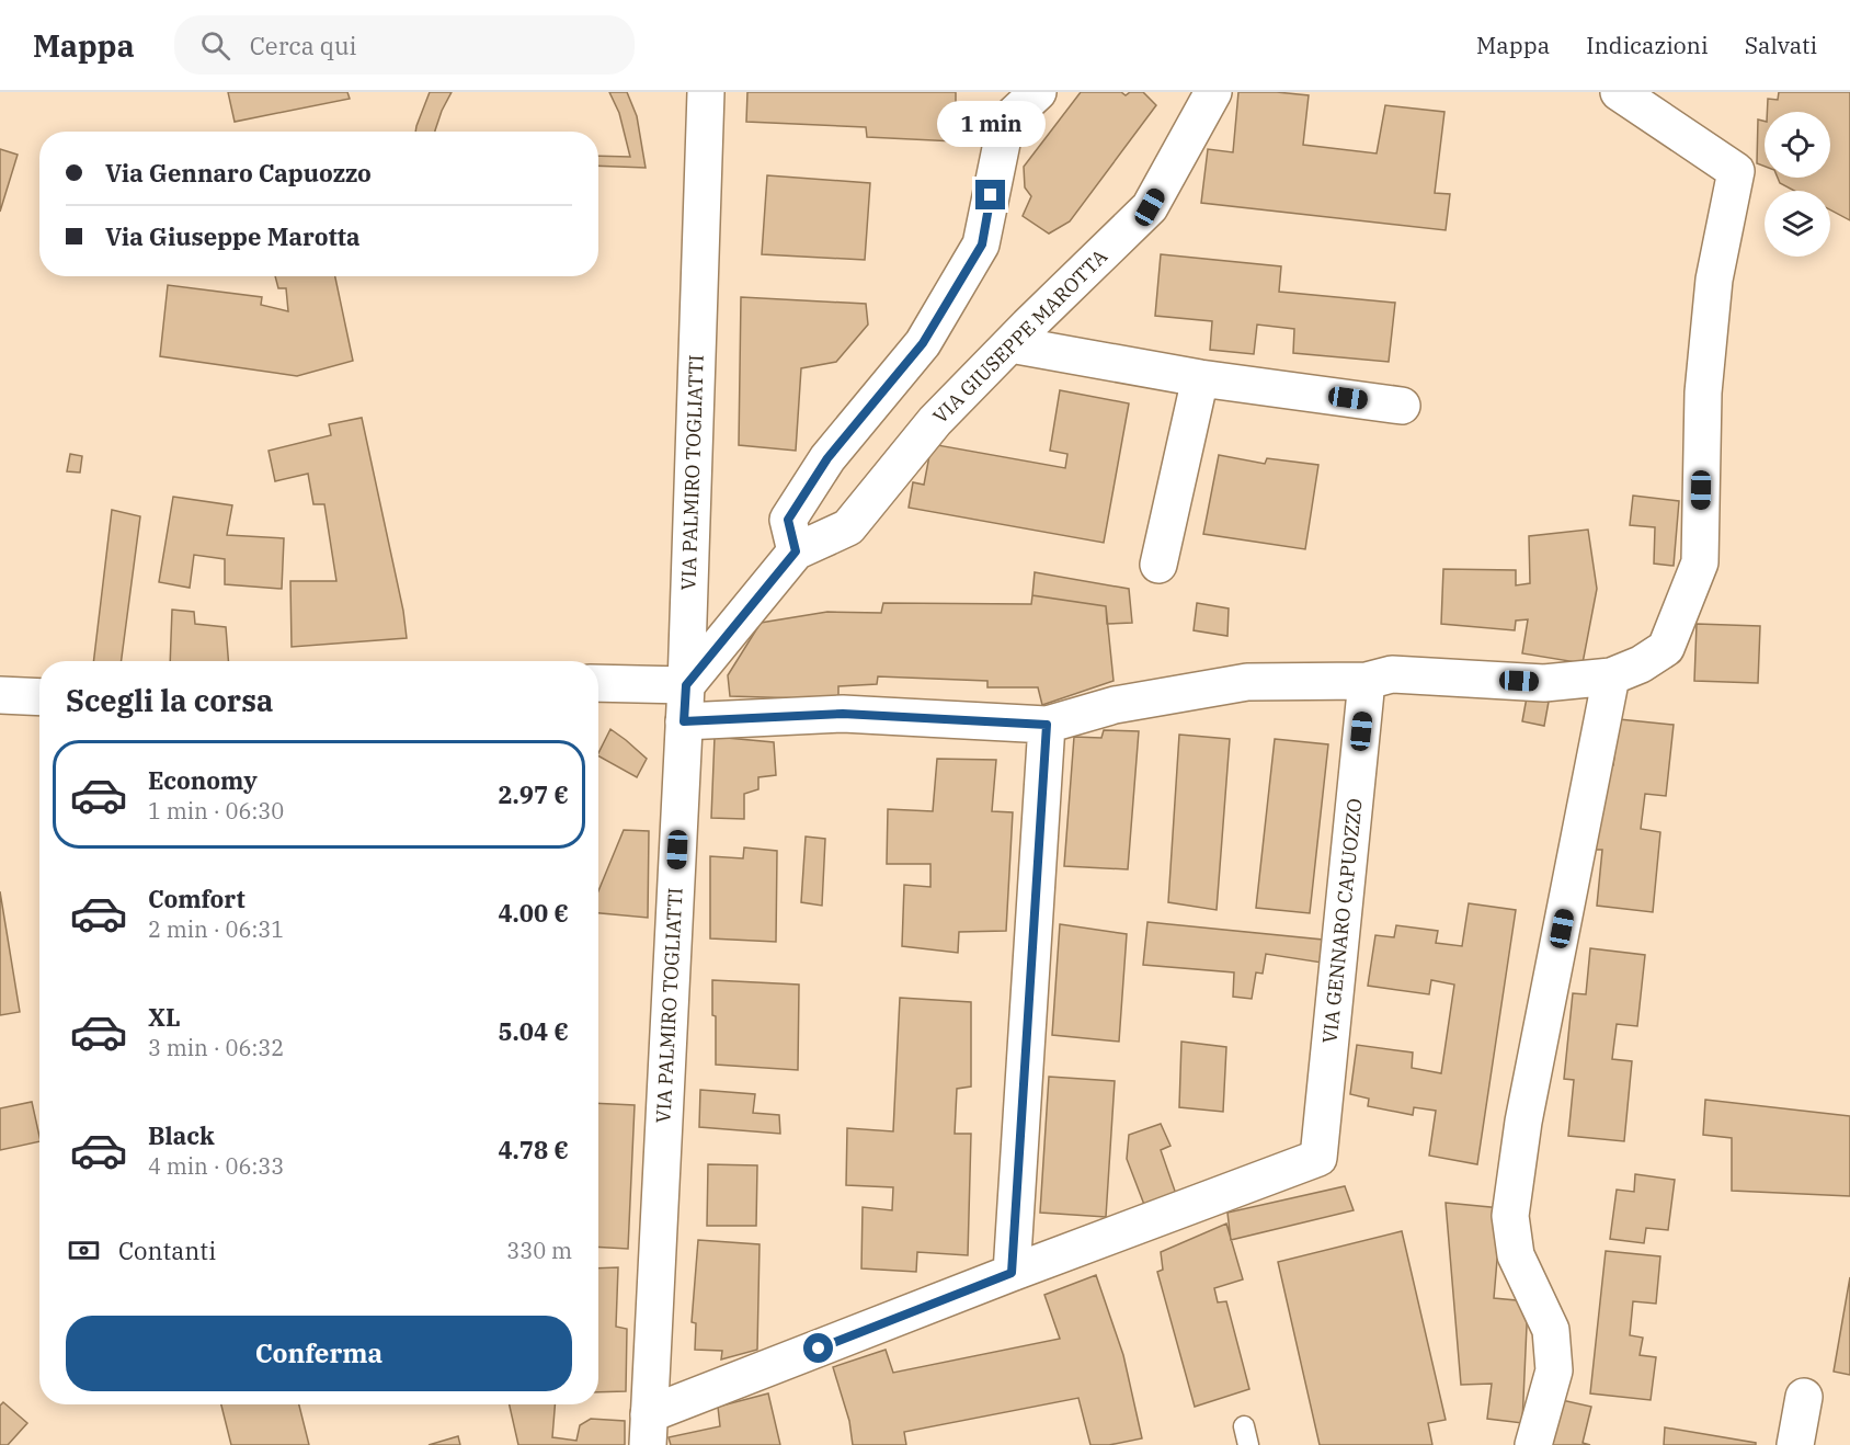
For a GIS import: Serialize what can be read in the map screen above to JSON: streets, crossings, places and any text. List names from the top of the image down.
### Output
{
  "streets": {
    "street": ["VIA GIUSEPPE MAROTTA", "VIA PALMIRO TOGLIATTI", "VIA GENNARO CAPUOZZO"]
  },
  "crossings": [
    ["VIA GIUSEPPE MAROTTA", "VIA PALMIRO TOGLIATTI"],
    ["VIA PALMIRO TOGLIATTI", "VIA GENNARO CAPUOZZO"]
  ],
  "page": {
    "header": "Mappa",
    "search": "Cerca qui",
    "nav": ["Mappa", "Indicazioni", "Salvati"],
    "bubble": "1 min",
    "banner": ["Via Gennaro Capuozzo", "Via Giuseppe Marotta"],
    "heading": "Scegli la corsa",
    "list": [
      {
        "name": "Economy",
        "note": "1 min · 06:30",
        "value": "2.97 €"
      },
      {
        "name": "Comfort",
        "note": "2 min · 06:31",
        "value": "4.00 €"
      },
      {
        "name": "XL",
        "note": "3 min · 06:32",
        "value": "5.04 €"
      },
      {
        "name": "Black",
        "note": "4 min · 06:33",
        "value": "4.78 €"
      }
    ],
    "pay": ["Contanti", "330 m"],
    "buttons": "Conferma"
  }
}
